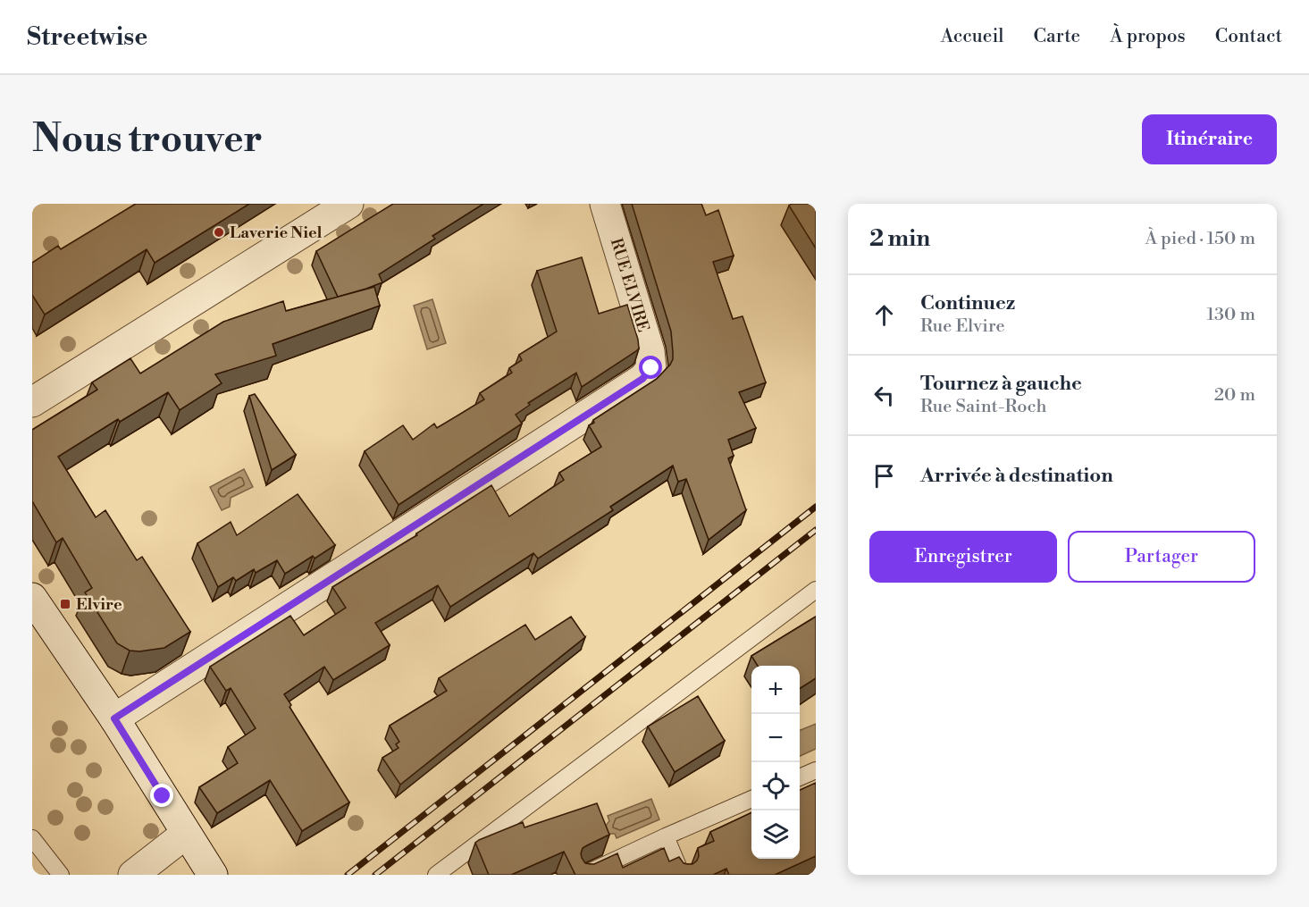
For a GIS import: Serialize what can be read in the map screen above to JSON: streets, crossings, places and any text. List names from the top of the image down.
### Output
{
  "streets": {
    "street": ["RUE ELVIRE"]
  },
  "places": {
    "other": ["Laverie Niel"],
    "transit": ["Elvire"]
  },
  "page": {
    "header": "Streetwise",
    "nav": [
      "Accueil",
      "Carte",
      "À propos",
      "Contact"
    ],
    "buttons": [
      "Itinéraire",
      ["Enregistrer", "Partager"]
    ],
    "title": "Nous trouver",
    "heading": ["2 min", "À pied · 150 m"],
    "list": [
      ["Continuez", "Rue Elvire", "130 m"],
      ["Tournez à gauche", "Rue Saint-Roch", "20 m"],
      "Arrivée à destination"
    ],
    "map_buttons": ["+", "−"]
  }
}
